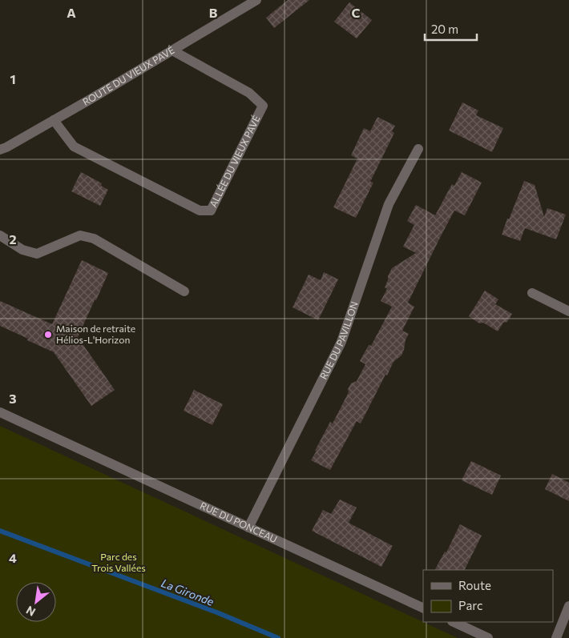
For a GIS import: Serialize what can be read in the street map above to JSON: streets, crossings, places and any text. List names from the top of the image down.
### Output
{
  "streets": {
    "street": [
      "ROUTE DU VIEUX PAVÉ",
      "ALLÉE DU VIEUX PAVÉ",
      "RUE DU PAVILLON",
      "RUE DU PONCEAU"
    ]
  },
  "crossings": [
    ["ROUTE DU VIEUX PAVÉ", "ALLÉE DU VIEUX PAVÉ"],
    ["RUE DU PAVILLON", "RUE DU PONCEAU"]
  ],
  "water": ["La Gironde"],
  "parks": ["Parc des Trois Vallées"],
  "places": ["Maison de retraite Hélios-L'Horizon"],
  "legend": ["Route", "Parc"],
  "scale_bar": "20 m",
  "north": "bottom left",
  "grid": {
    "columns": ["A", "B", "C"],
    "rows": [
      "1",
      "2",
      "3",
      "4"
    ]
  }
}
